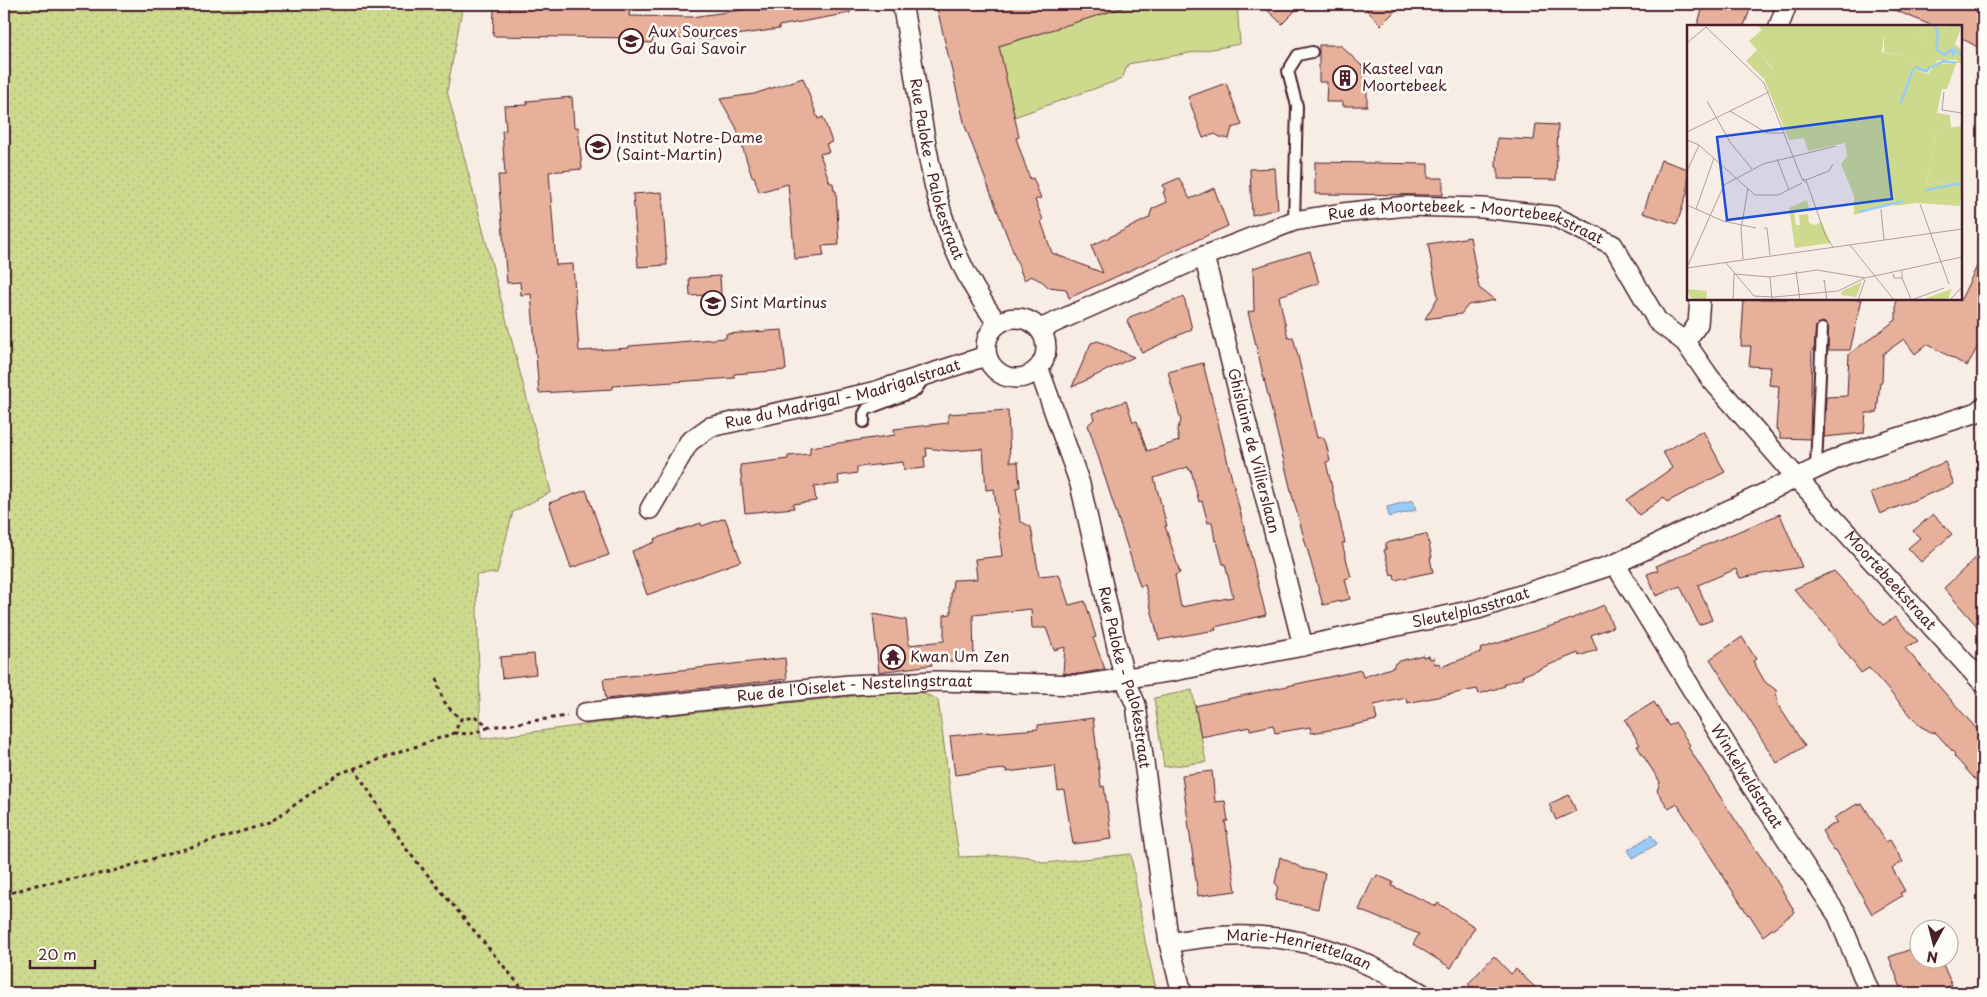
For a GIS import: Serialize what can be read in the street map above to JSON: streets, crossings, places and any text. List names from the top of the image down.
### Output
{
  "streets": {
    "street": [
      "Rue Paloke - Palokestraat",
      "Rue de Moortebeek - Moortebeekstraat",
      "Rue du Madrigal - Madrigalstraat",
      "Ghislaine de Villierslaan",
      "Moortebeekstraat",
      "Sleutelplasstraat",
      "Rue de l'Oiselet - Nestelingstraat",
      "Winkelveldstraat",
      "Marie-Henriettelaan"
    ]
  },
  "crossings": [
    ["Rue Paloke - Palokestraat", "Rue de Moortebeek - Moortebeekstraat"],
    ["Rue Paloke - Palokestraat", "Rue du Madrigal - Madrigalstraat"],
    ["Rue Paloke - Palokestraat", "Sleutelplasstraat"],
    ["Rue Paloke - Palokestraat", "Rue de l'Oiselet - Nestelingstraat"],
    ["Rue Paloke - Palokestraat", "Marie-Henriettelaan"],
    ["Rue de Moortebeek - Moortebeekstraat", "Rue du Madrigal - Madrigalstraat"],
    ["Rue de Moortebeek - Moortebeekstraat", "Ghislaine de Villierslaan"],
    ["Rue de Moortebeek - Moortebeekstraat", "Moortebeekstraat"],
    ["Rue de Moortebeek - Moortebeekstraat", "Sleutelplasstraat"],
    ["Ghislaine de Villierslaan", "Sleutelplasstraat"],
    ["Moortebeekstraat", "Sleutelplasstraat"],
    ["Sleutelplasstraat", "Rue de l'Oiselet - Nestelingstraat"],
    ["Sleutelplasstraat", "Winkelveldstraat"]
  ],
  "places": {
    "school or university": ["Aux Sources du Gai Savoir", "Institut Notre-Dame (Saint-Martin)", "Sint Martinus"],
    "building": ["Kasteel van Moortebeek"],
    "temple": ["Kwan Um Zen"]
  },
  "scale_bar": "20 m",
  "north": "bottom"
}
